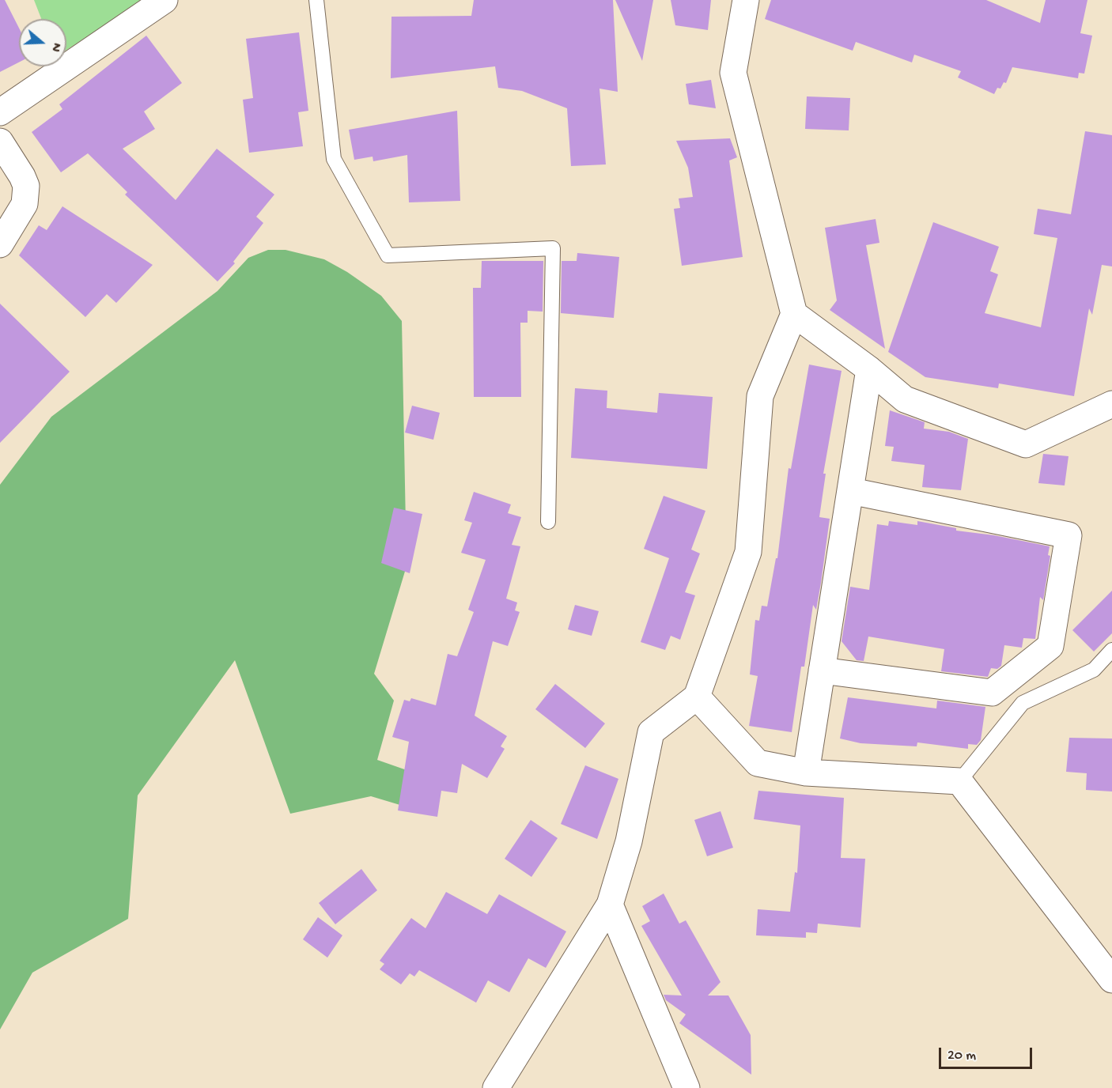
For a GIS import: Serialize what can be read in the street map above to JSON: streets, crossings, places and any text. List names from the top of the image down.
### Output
{
  "scale_bar": "20 m",
  "north": "right"
}
